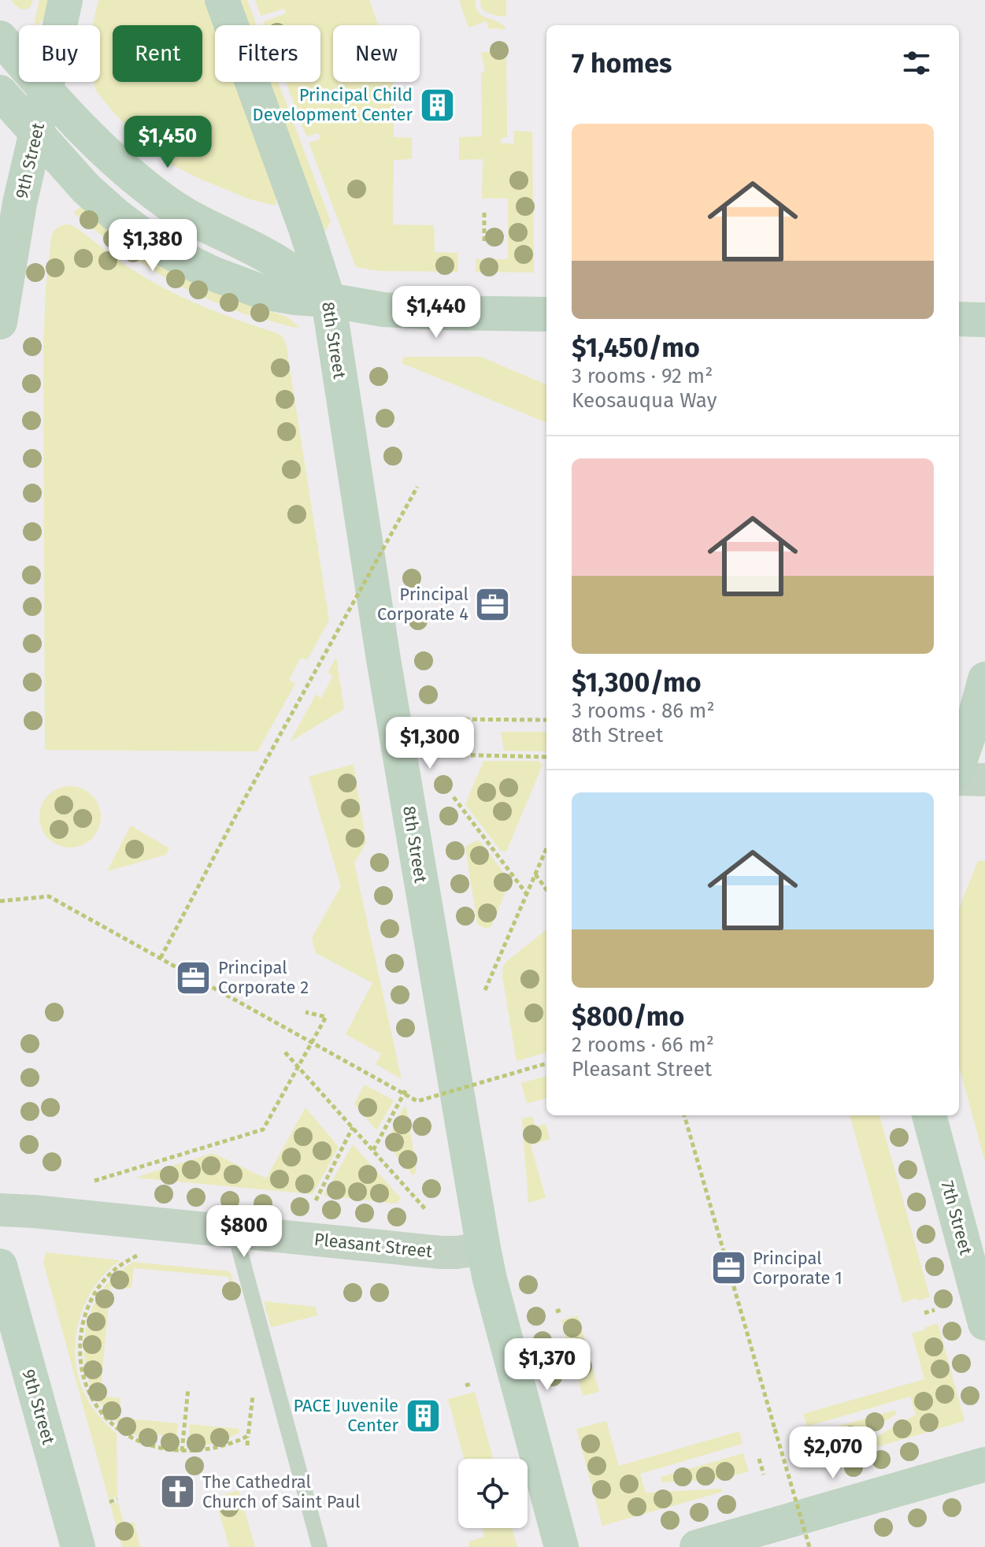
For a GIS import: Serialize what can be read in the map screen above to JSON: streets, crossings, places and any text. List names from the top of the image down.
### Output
{
  "streets": {
    "main road": ["9th Street", "8th Street", "7th Street"],
    "street": ["Pleasant Street"]
  },
  "crossings": [
    ["8th Street", "Pleasant Street"]
  ],
  "places": {
    "building": ["Principal Child Development Center", "PACE Juvenile Center"],
    "office": ["Principal Corporate 4", "Principal Corporate 2", "Principal Corporate 1"],
    "church": ["The Cathedral Church of Saint Paul"]
  },
  "page": {
    "chip": [
      "Buy",
      "Rent",
      "Filters",
      "New"
    ],
    "heading": "7 homes",
    "list": [
      {
        "name": "$1,450/mo",
        "note": "3 rooms · 92 m² · Keosauqua Way"
      },
      {
        "name": "$1,300/mo",
        "note": "3 rooms · 86 m² · 8th Street"
      },
      {
        "name": "$800/mo",
        "note": "2 rooms · 66 m² · Pleasant Street"
      }
    ],
    "price": [
      "$1,450",
      "$1,380",
      "$1,440",
      "$1,300",
      "$800",
      "$1,370",
      "$2,070"
    ]
  }
}
